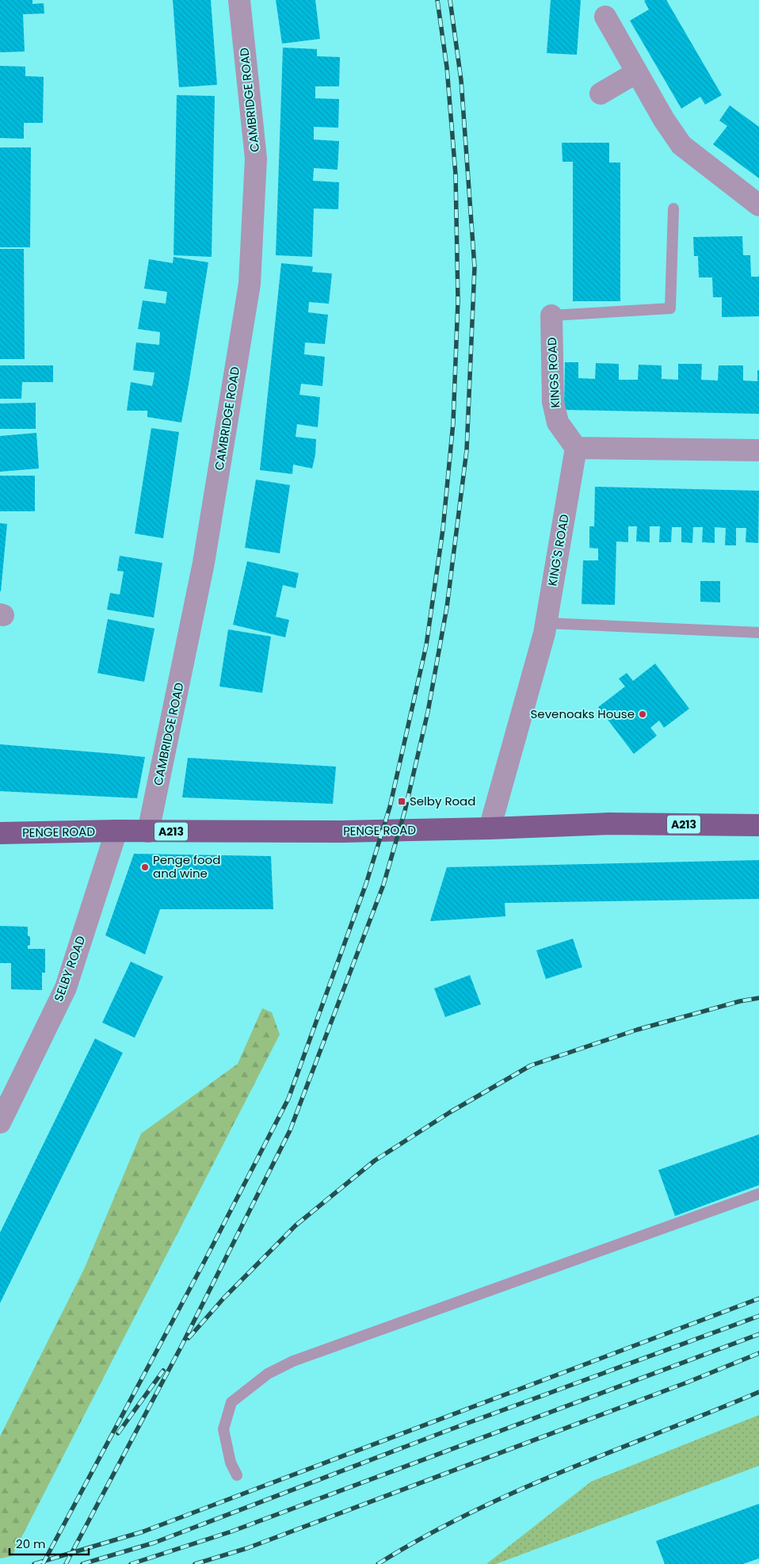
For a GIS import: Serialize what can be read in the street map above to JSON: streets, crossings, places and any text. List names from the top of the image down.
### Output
{
  "streets": {
    "main road": ["A213", "PENGE ROAD"],
    "street": [
      "CAMBRIDGE ROAD",
      "KINGS ROAD",
      "KING'S ROAD",
      "SELBY ROAD"
    ]
  },
  "crossings": [
    ["CAMBRIDGE ROAD", "PENGE ROAD"],
    ["KINGS ROAD", "KING'S ROAD"],
    ["KING'S ROAD", "PENGE ROAD"],
    ["PENGE ROAD", "SELBY ROAD"]
  ],
  "places": {
    "other": ["Sevenoaks House", "Penge food and wine"],
    "transit": ["Selby Road"]
  },
  "scale_bar": "20 m"
}
